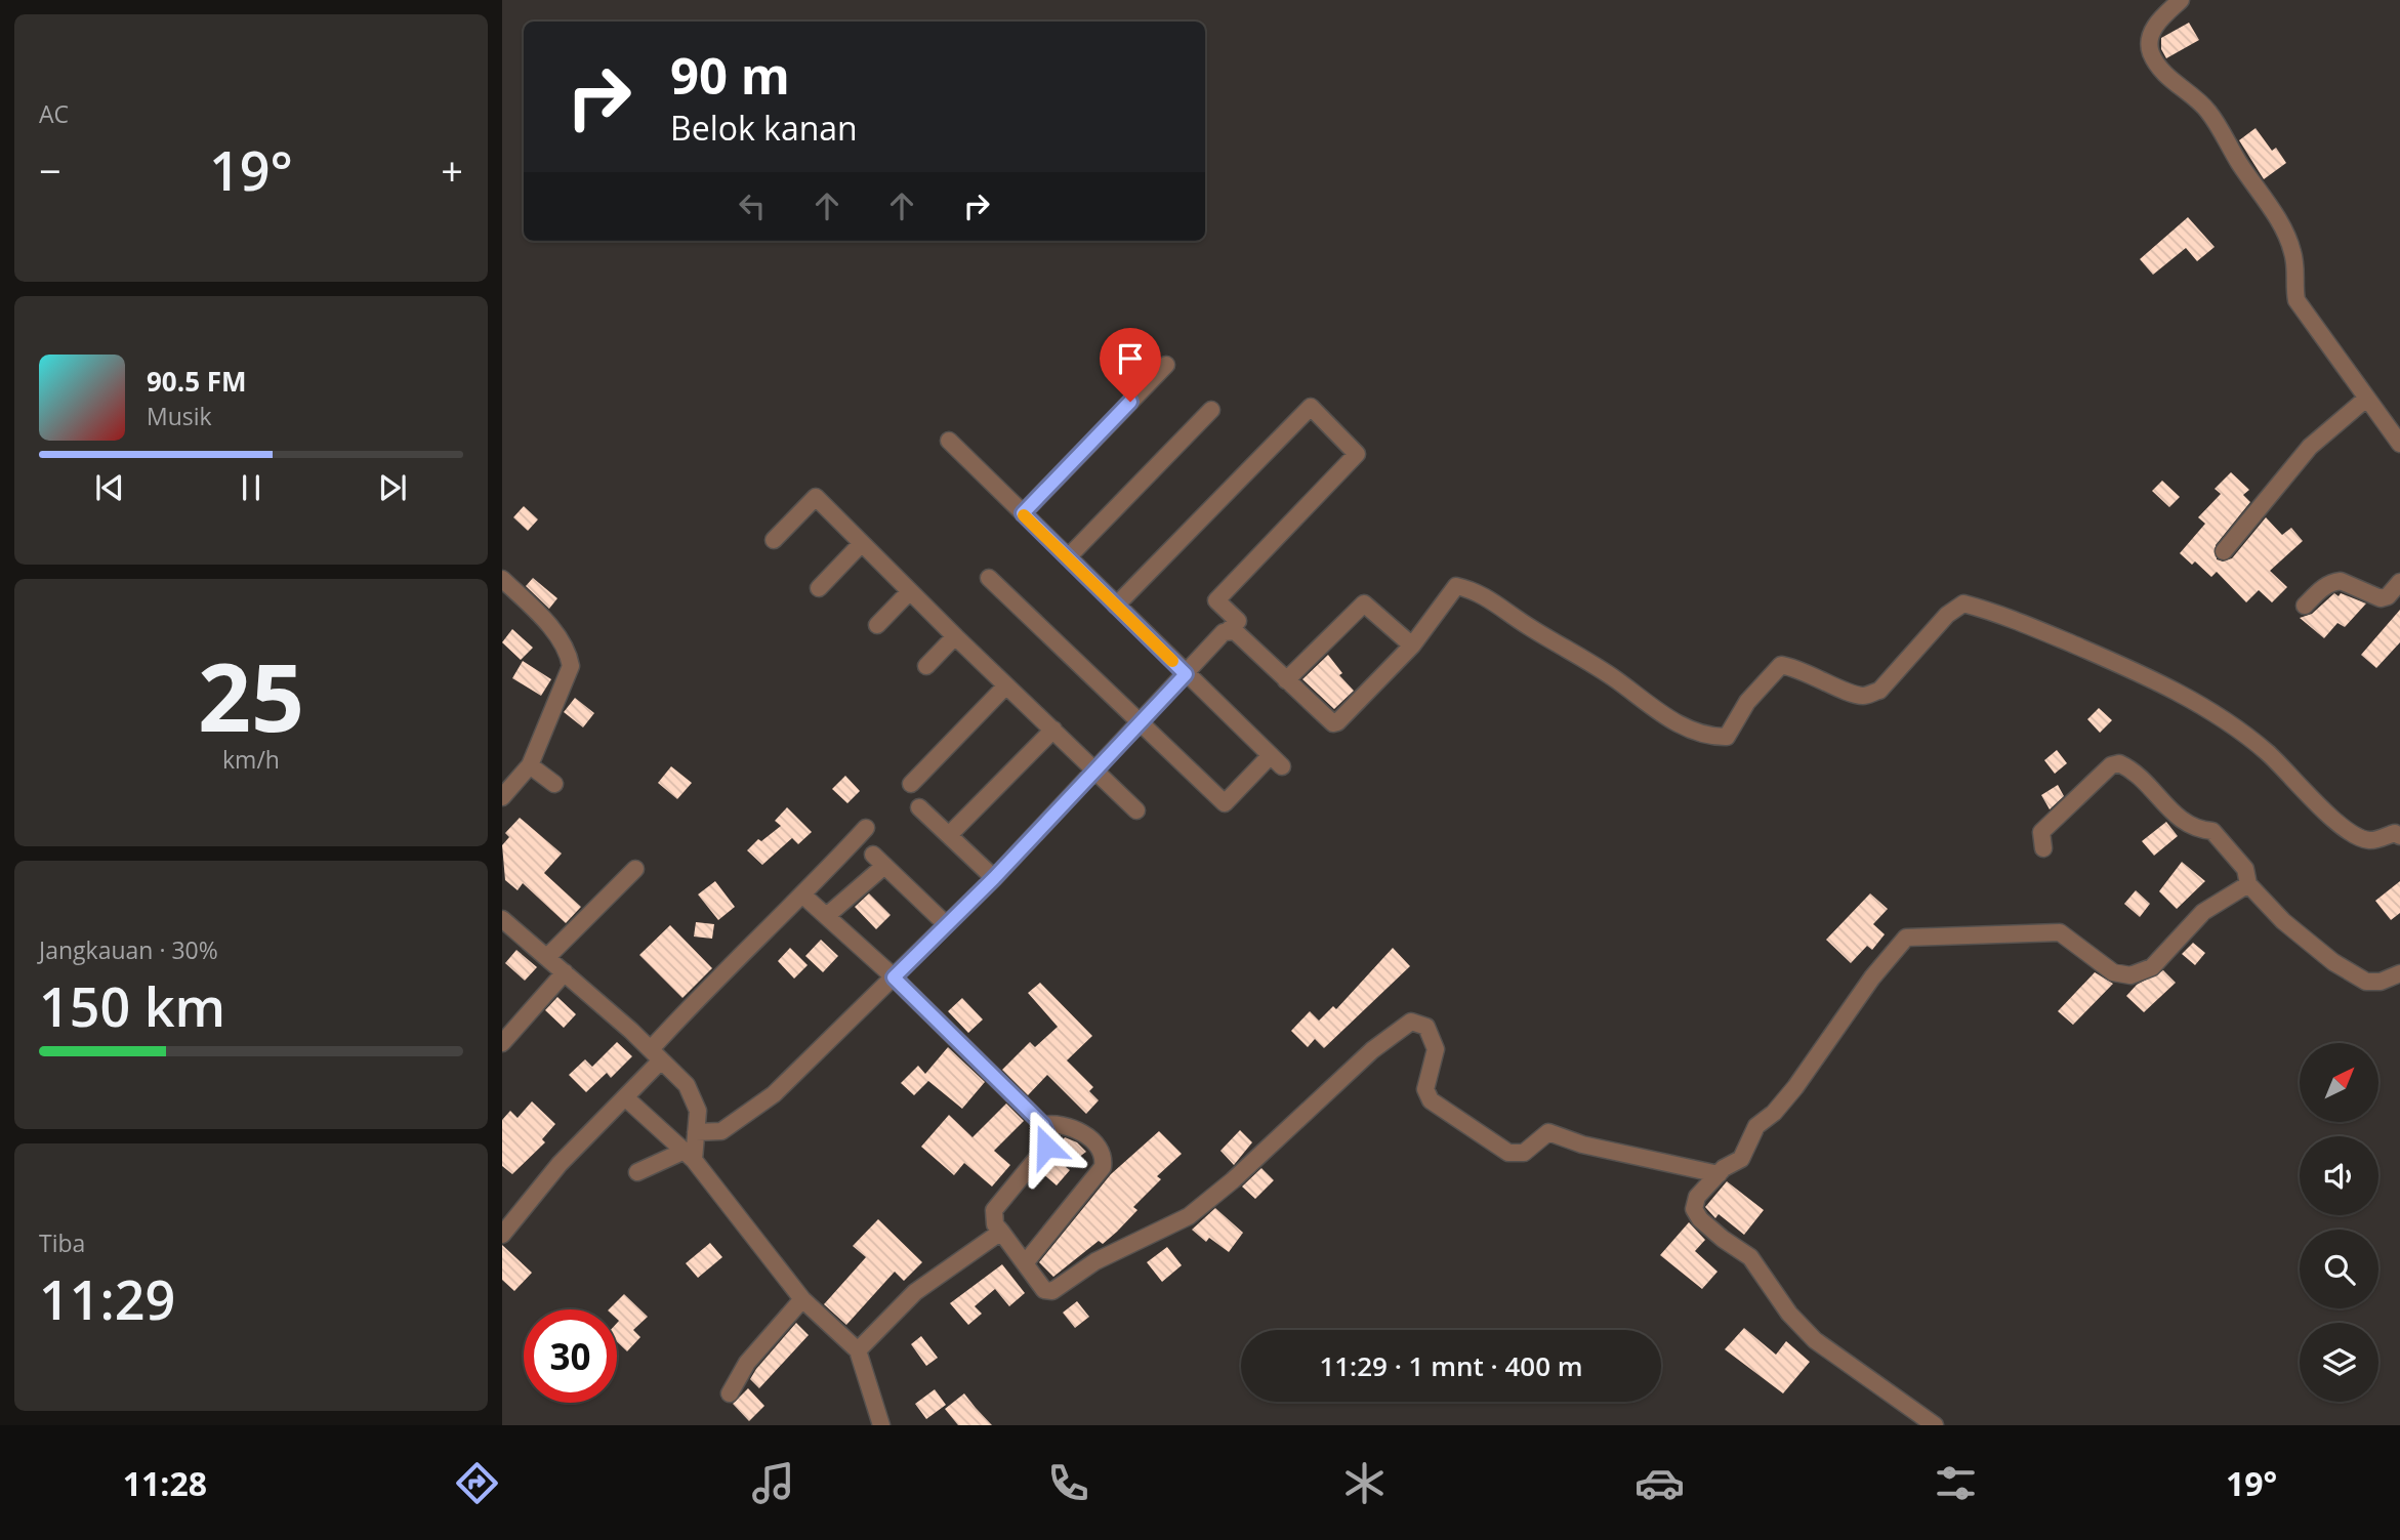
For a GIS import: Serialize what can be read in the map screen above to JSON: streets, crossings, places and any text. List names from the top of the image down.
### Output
{
  "north": "top right",
  "page": {
    "tile": [
      "AC",
      ["25", "km/h"],
      ["Jangkauan · 30%", "150 km"],
      ["Tiba", "11:29"]
    ],
    "turn": ["90 m", "Belok kanan"],
    "heat": ["−", "19°", "+"],
    "song": ["90.5 FM", "Musik"],
    "limit": "30",
    "trip": "11:29 · 1 mnt · 400 m",
    "tabs": ["11:28", "19°"]
  }
}
